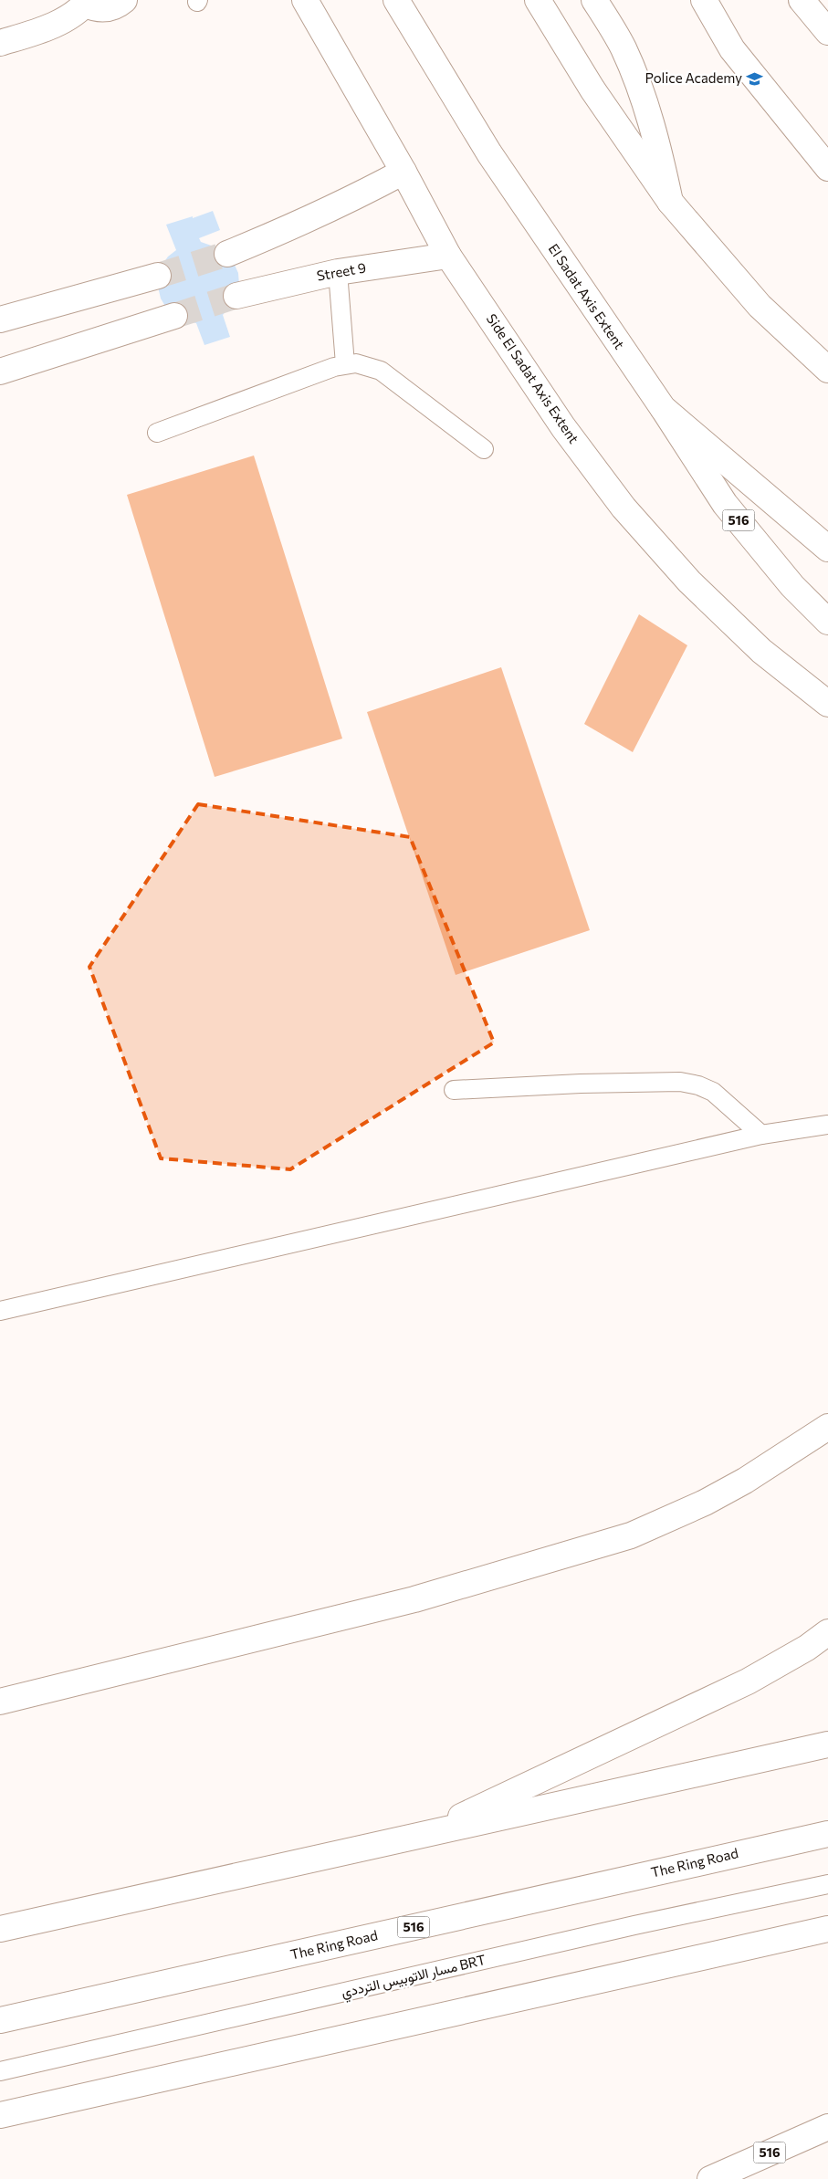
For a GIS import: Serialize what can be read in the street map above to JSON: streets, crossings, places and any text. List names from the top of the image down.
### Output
{
  "streets": {
    "main road": [
      "Street 9",
      "El Sadat Axis Extent",
      "Side El Sadat Axis Extent",
      "516",
      "The Ring Road"
    ],
    "lane": ["مسار الاتوبيس الترددي BRT"]
  },
  "crossings": [
    ["Street 9", "Side El Sadat Axis Extent"],
    ["El Sadat Axis Extent", "516"]
  ],
  "places": {
    "school or university": ["Police Academy"]
  }
}
